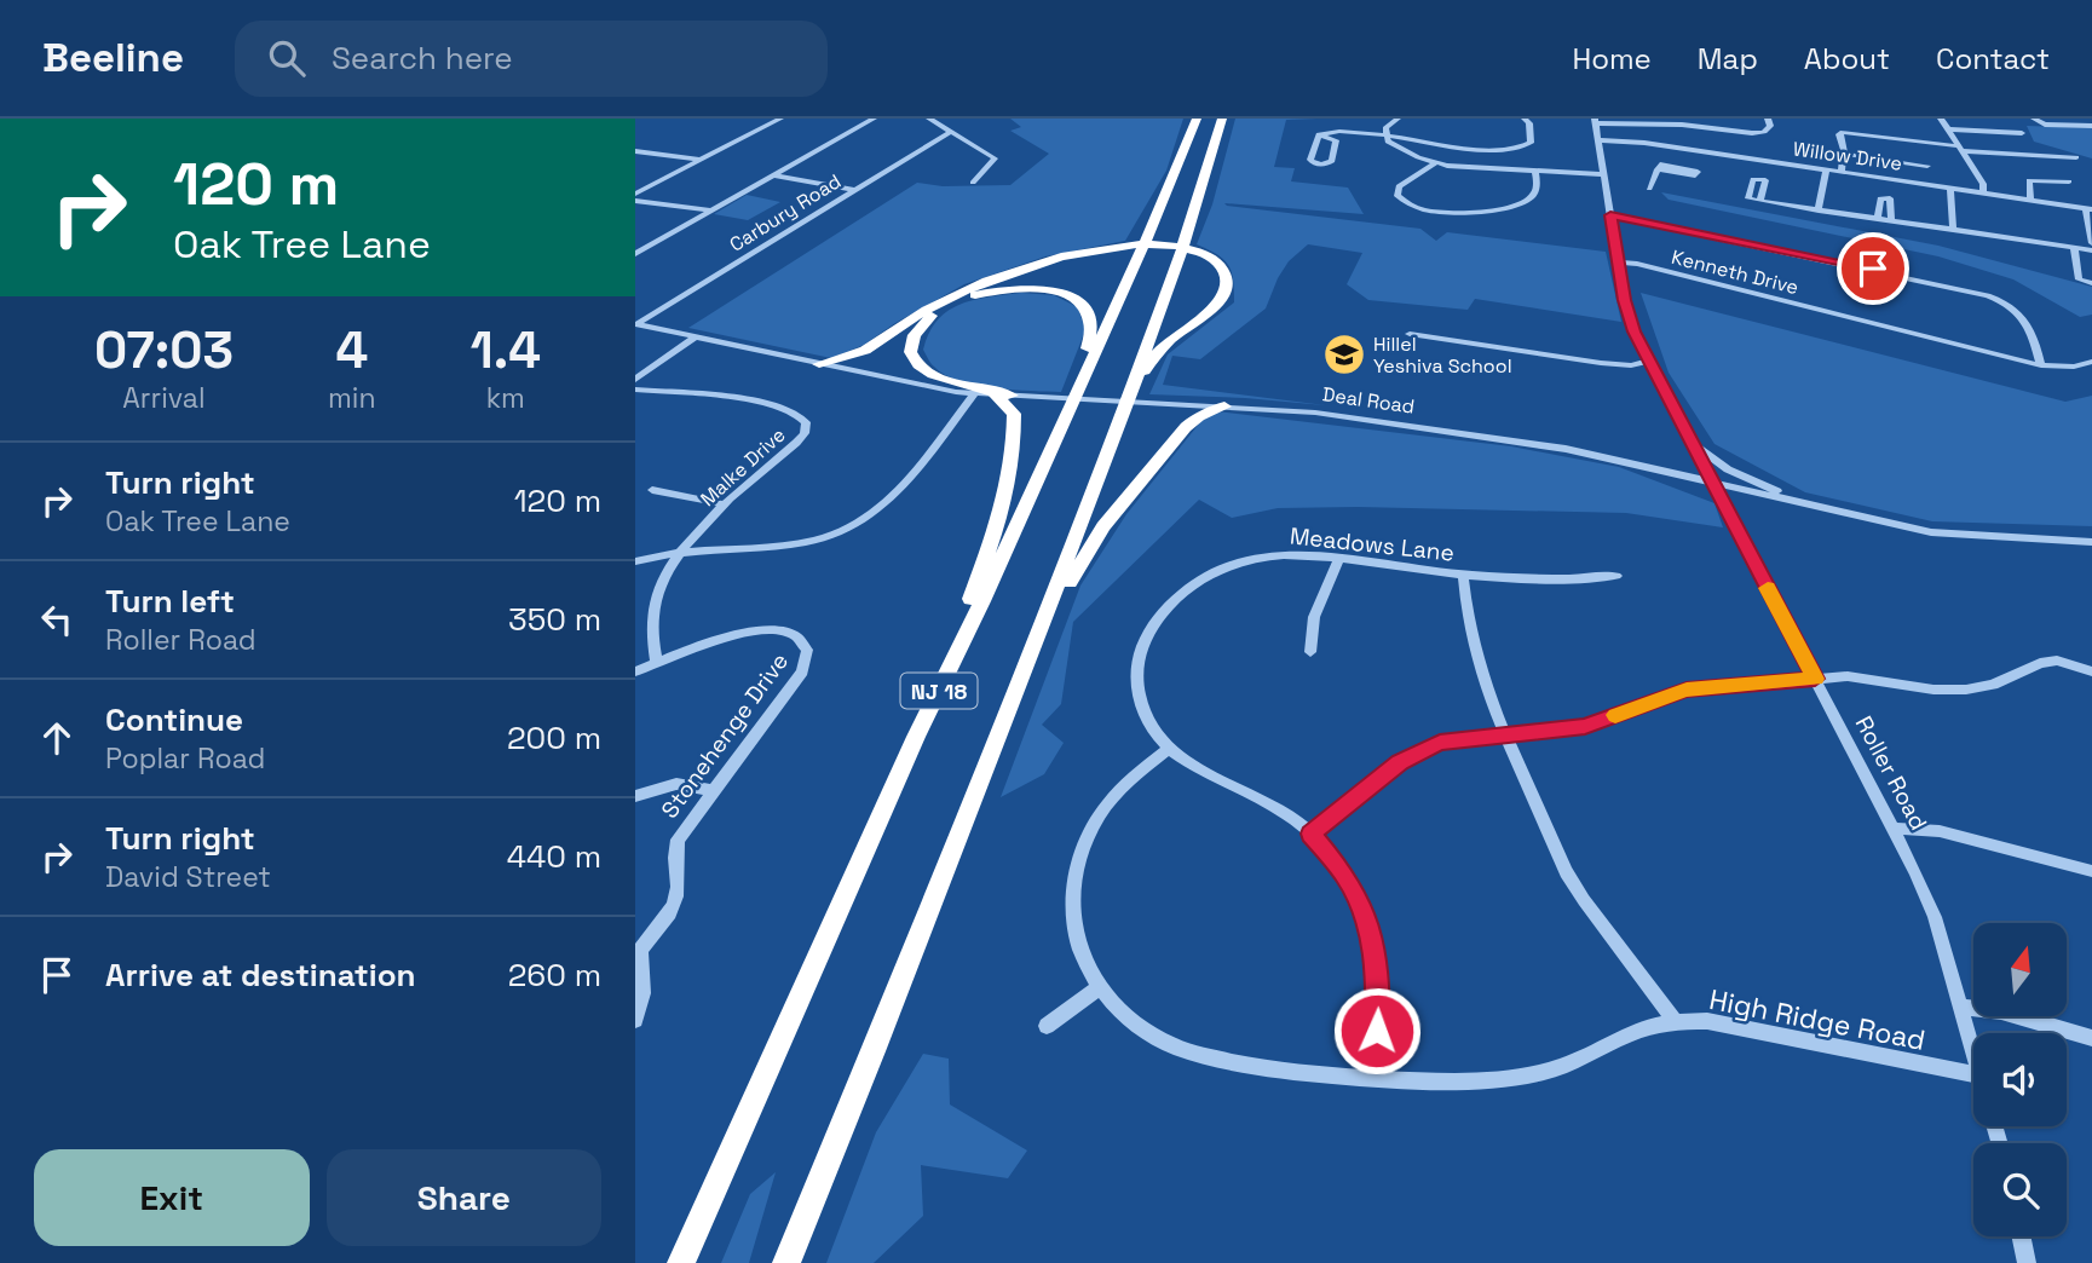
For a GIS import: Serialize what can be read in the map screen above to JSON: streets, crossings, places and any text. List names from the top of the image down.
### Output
{
  "streets": {
    "highway": ["NJ 18"],
    "street": [
      "Willow Drive",
      "Carbury Road",
      "Kenneth Drive",
      "Deal Road",
      "Malke Drive",
      "Meadows Lane",
      "Stonehenge Drive",
      "Roller Road",
      "High Ridge Road"
    ]
  },
  "crossings": [
    ["Willow Drive", "Roller Road"],
    ["Carbury Road", "Deal Road"],
    ["Kenneth Drive", "Roller Road"],
    ["Deal Road", "Roller Road"],
    ["Meadows Lane", "High Ridge Road"]
  ],
  "places": {
    "school or university": ["Hillel Yeshiva School"]
  },
  "north": "top",
  "page": {
    "header": "Beeline",
    "search": "Search here",
    "nav": [
      "Home",
      "Map",
      "About",
      "Contact"
    ],
    "turn": ["120 m", "Oak Tree Lane"],
    "eta": [
      "07:03",
      "Arrival",
      "4",
      "min",
      "1.4",
      "km"
    ],
    "list": [
      {
        "name": "Turn right",
        "note": "Oak Tree Lane",
        "value": "120 m"
      },
      {
        "name": "Turn left",
        "note": "Roller Road",
        "value": "350 m"
      },
      {
        "name": "Continue",
        "note": "Poplar Road",
        "value": "200 m"
      },
      {
        "name": "Turn right",
        "note": "David Street",
        "value": "440 m"
      },
      {
        "name": "Arrive at destination",
        "value": "260 m"
      }
    ],
    "buttons": ["Exit", "Share"]
  }
}
